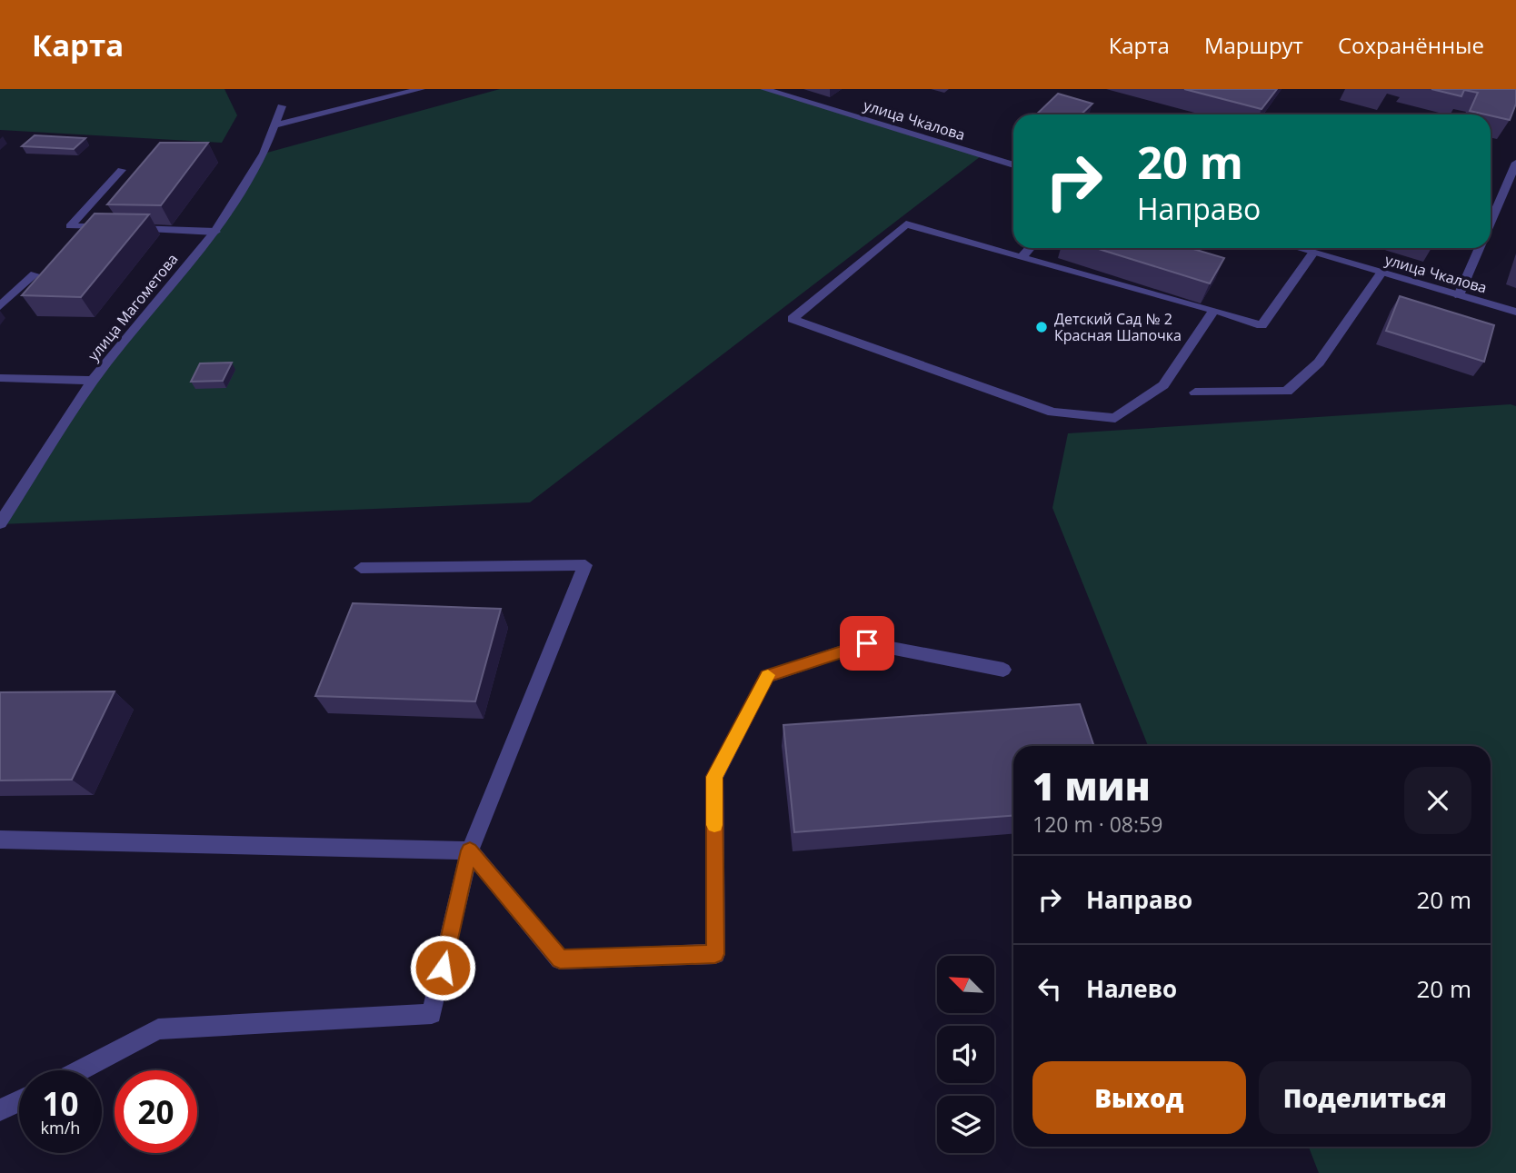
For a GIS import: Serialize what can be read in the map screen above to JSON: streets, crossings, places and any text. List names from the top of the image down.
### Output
{
  "streets": {
    "street": ["улица Чкалова", "улица Магометова"]
  },
  "places": ["Детский Сад № 2 Красная Шапочка"],
  "north": "top left",
  "page": {
    "header": "Карта",
    "nav": ["Карта", "Маршрут", "Сохранённые"],
    "turn": ["20 m", "Направо"],
    "heading": ["1 мин", "120 m · 08:59"],
    "list": [
      {
        "name": "Направо",
        "value": "20 m"
      },
      {
        "name": "Налево",
        "value": "20 m"
      }
    ],
    "buttons": ["Выход", "Поделиться"],
    "speed": "10 km/h",
    "limit": "20"
  }
}
